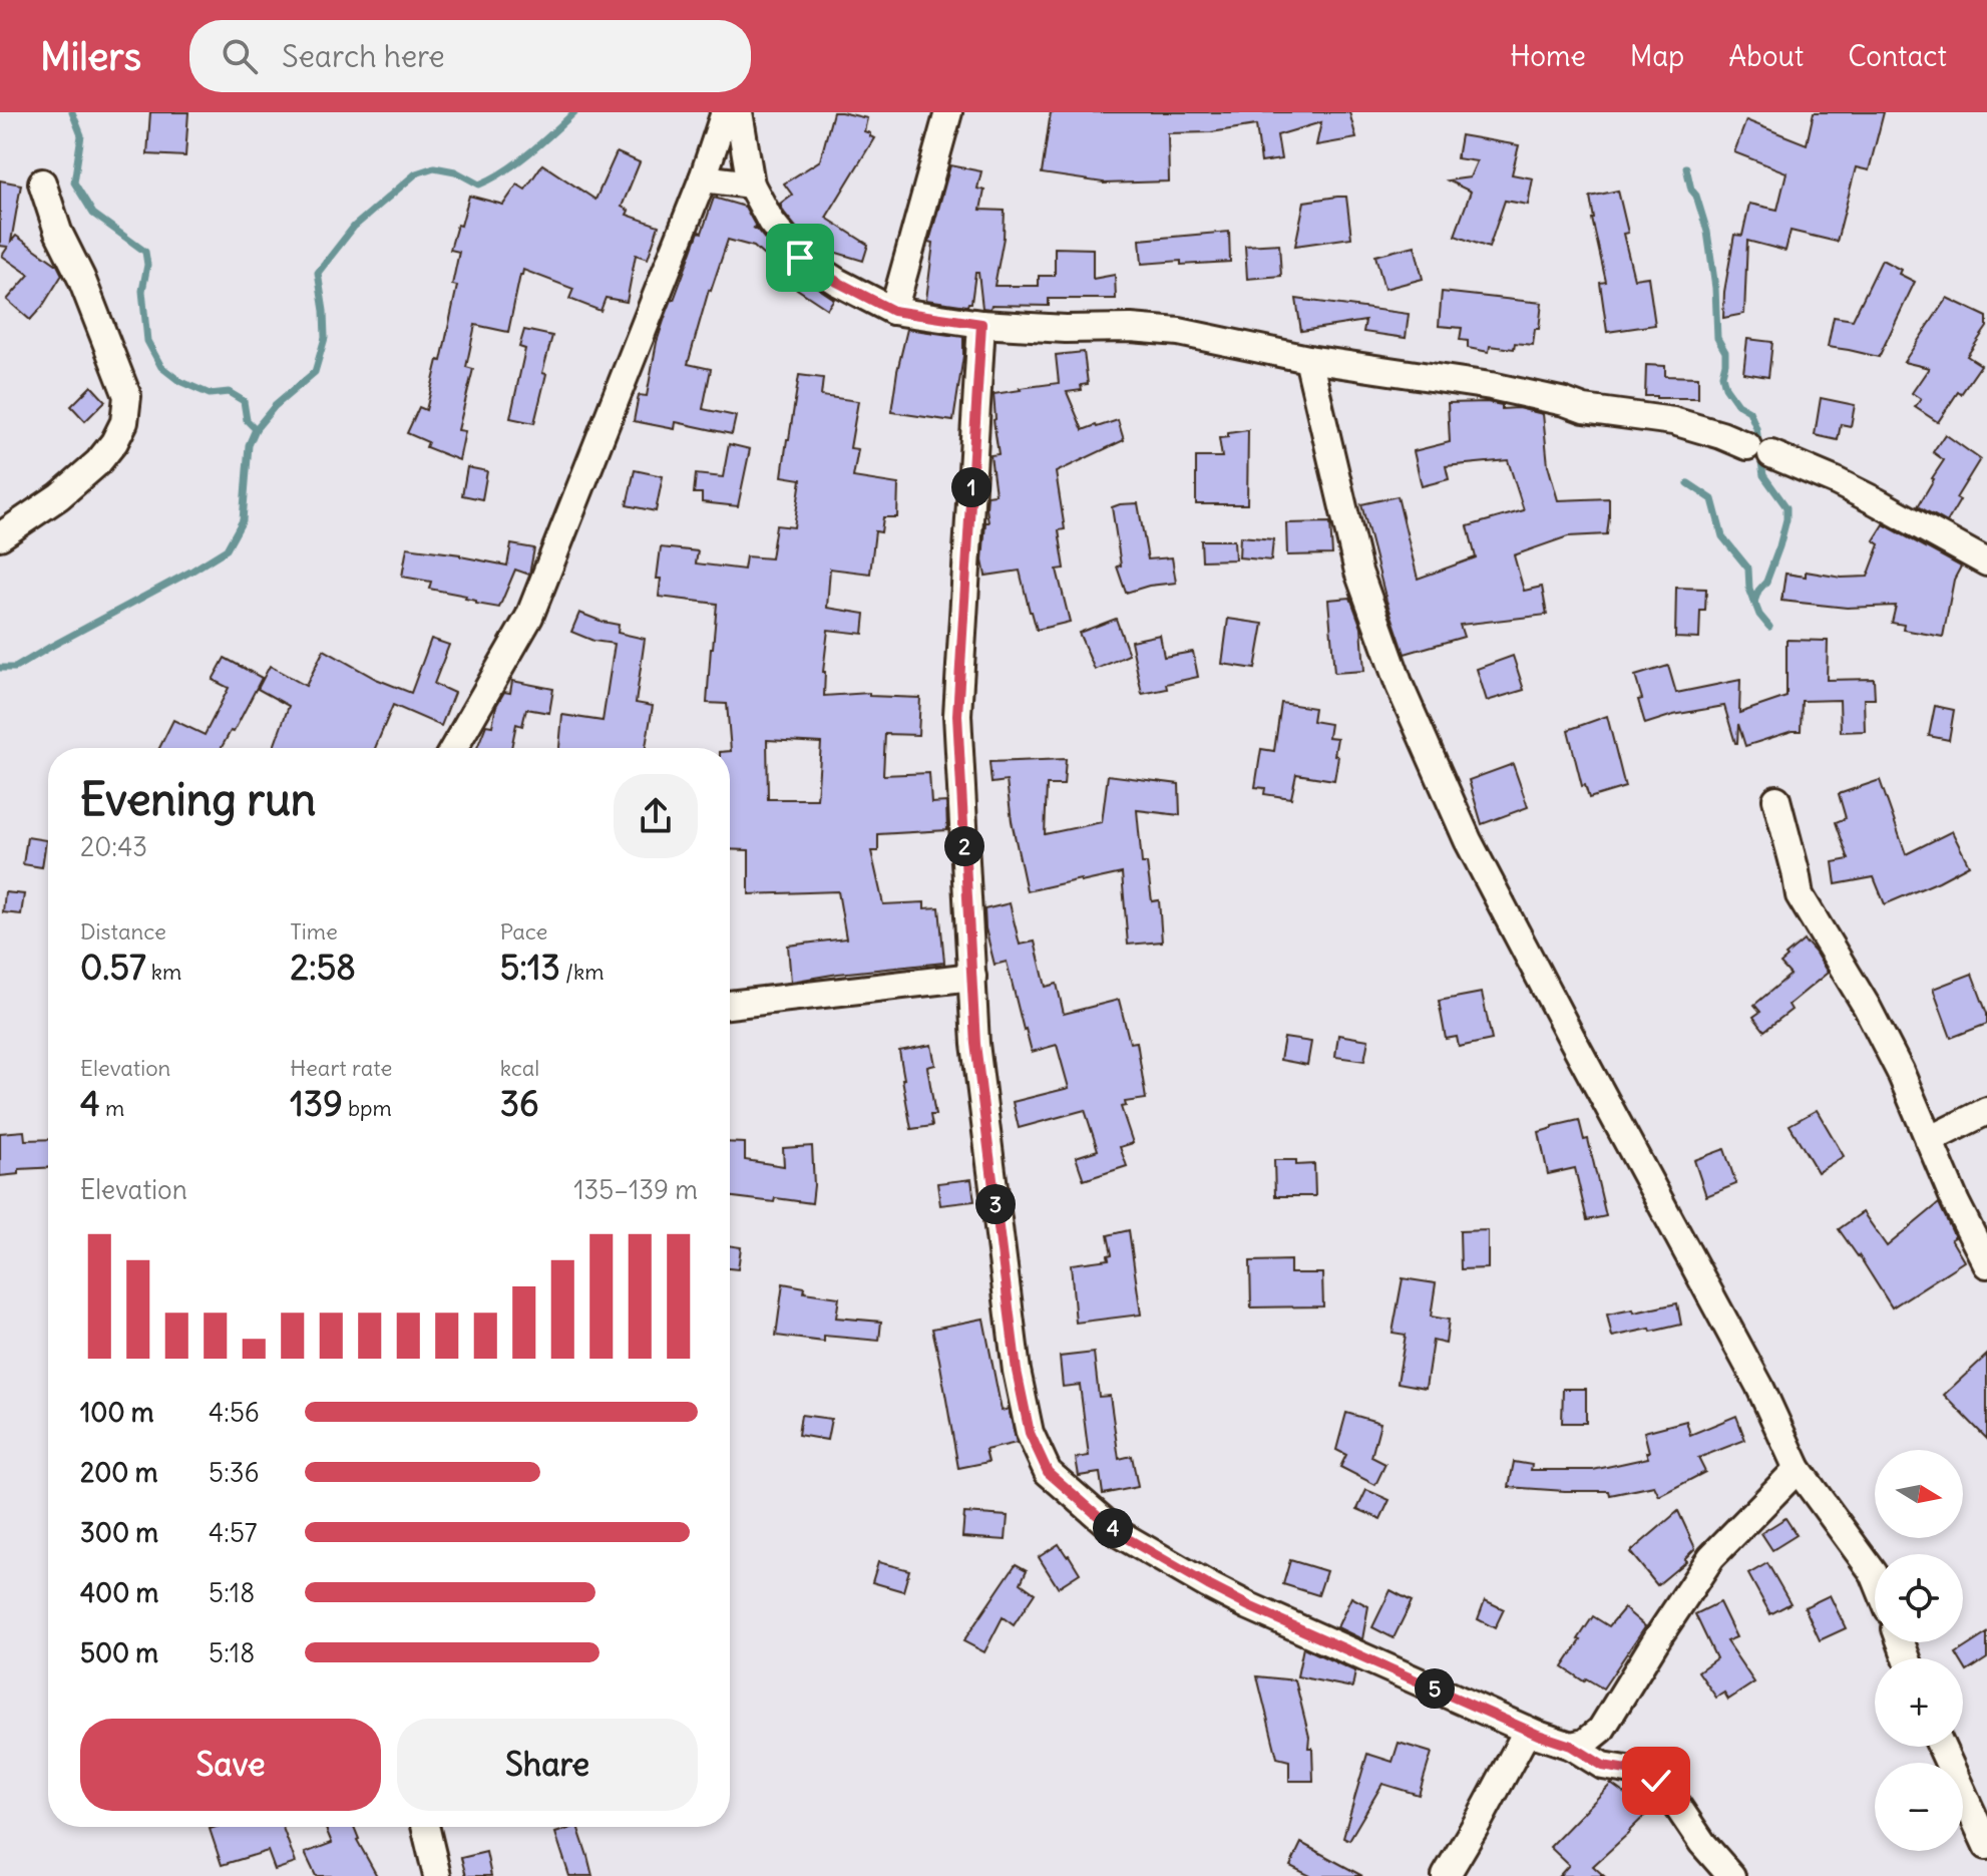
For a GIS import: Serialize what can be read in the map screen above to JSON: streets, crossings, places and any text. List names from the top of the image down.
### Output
{
  "north": "right",
  "page": {
    "header": "Milers",
    "search": "Search here",
    "nav": [
      "Home",
      "Map",
      "About",
      "Contact"
    ],
    "pins": [
      "1",
      "2",
      "3",
      "4",
      "5"
    ],
    "heading": ["Evening run", "20:43"],
    "stats": [
      ["Distance", "0.57 km"],
      ["Time", "2:58"],
      ["Pace", "5:13 /km"],
      ["Elevation", "4 m"],
      ["Heart rate", "139 bpm"],
      ["kcal", "36"]
    ],
    "chart": ["Elevation", "135–139 m"],
    "list": [
      {
        "name": "100 m",
        "note": "4:56"
      },
      {
        "name": "200 m",
        "note": "5:36"
      },
      {
        "name": "300 m",
        "note": "4:57"
      },
      {
        "name": "400 m",
        "note": "5:18"
      },
      {
        "name": "500 m",
        "note": "5:18"
      }
    ],
    "map_buttons": ["+", "−"],
    "buttons": ["Save", "Share"]
  }
}
